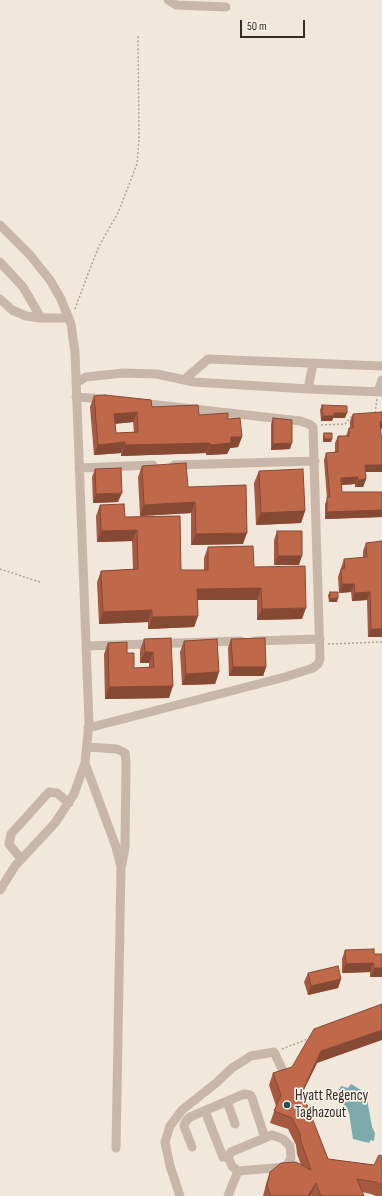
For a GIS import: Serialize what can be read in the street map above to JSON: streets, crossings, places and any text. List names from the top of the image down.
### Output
{
  "places": ["Hyatt Regency Taghazout"],
  "scale_bar": "50 m"
}
